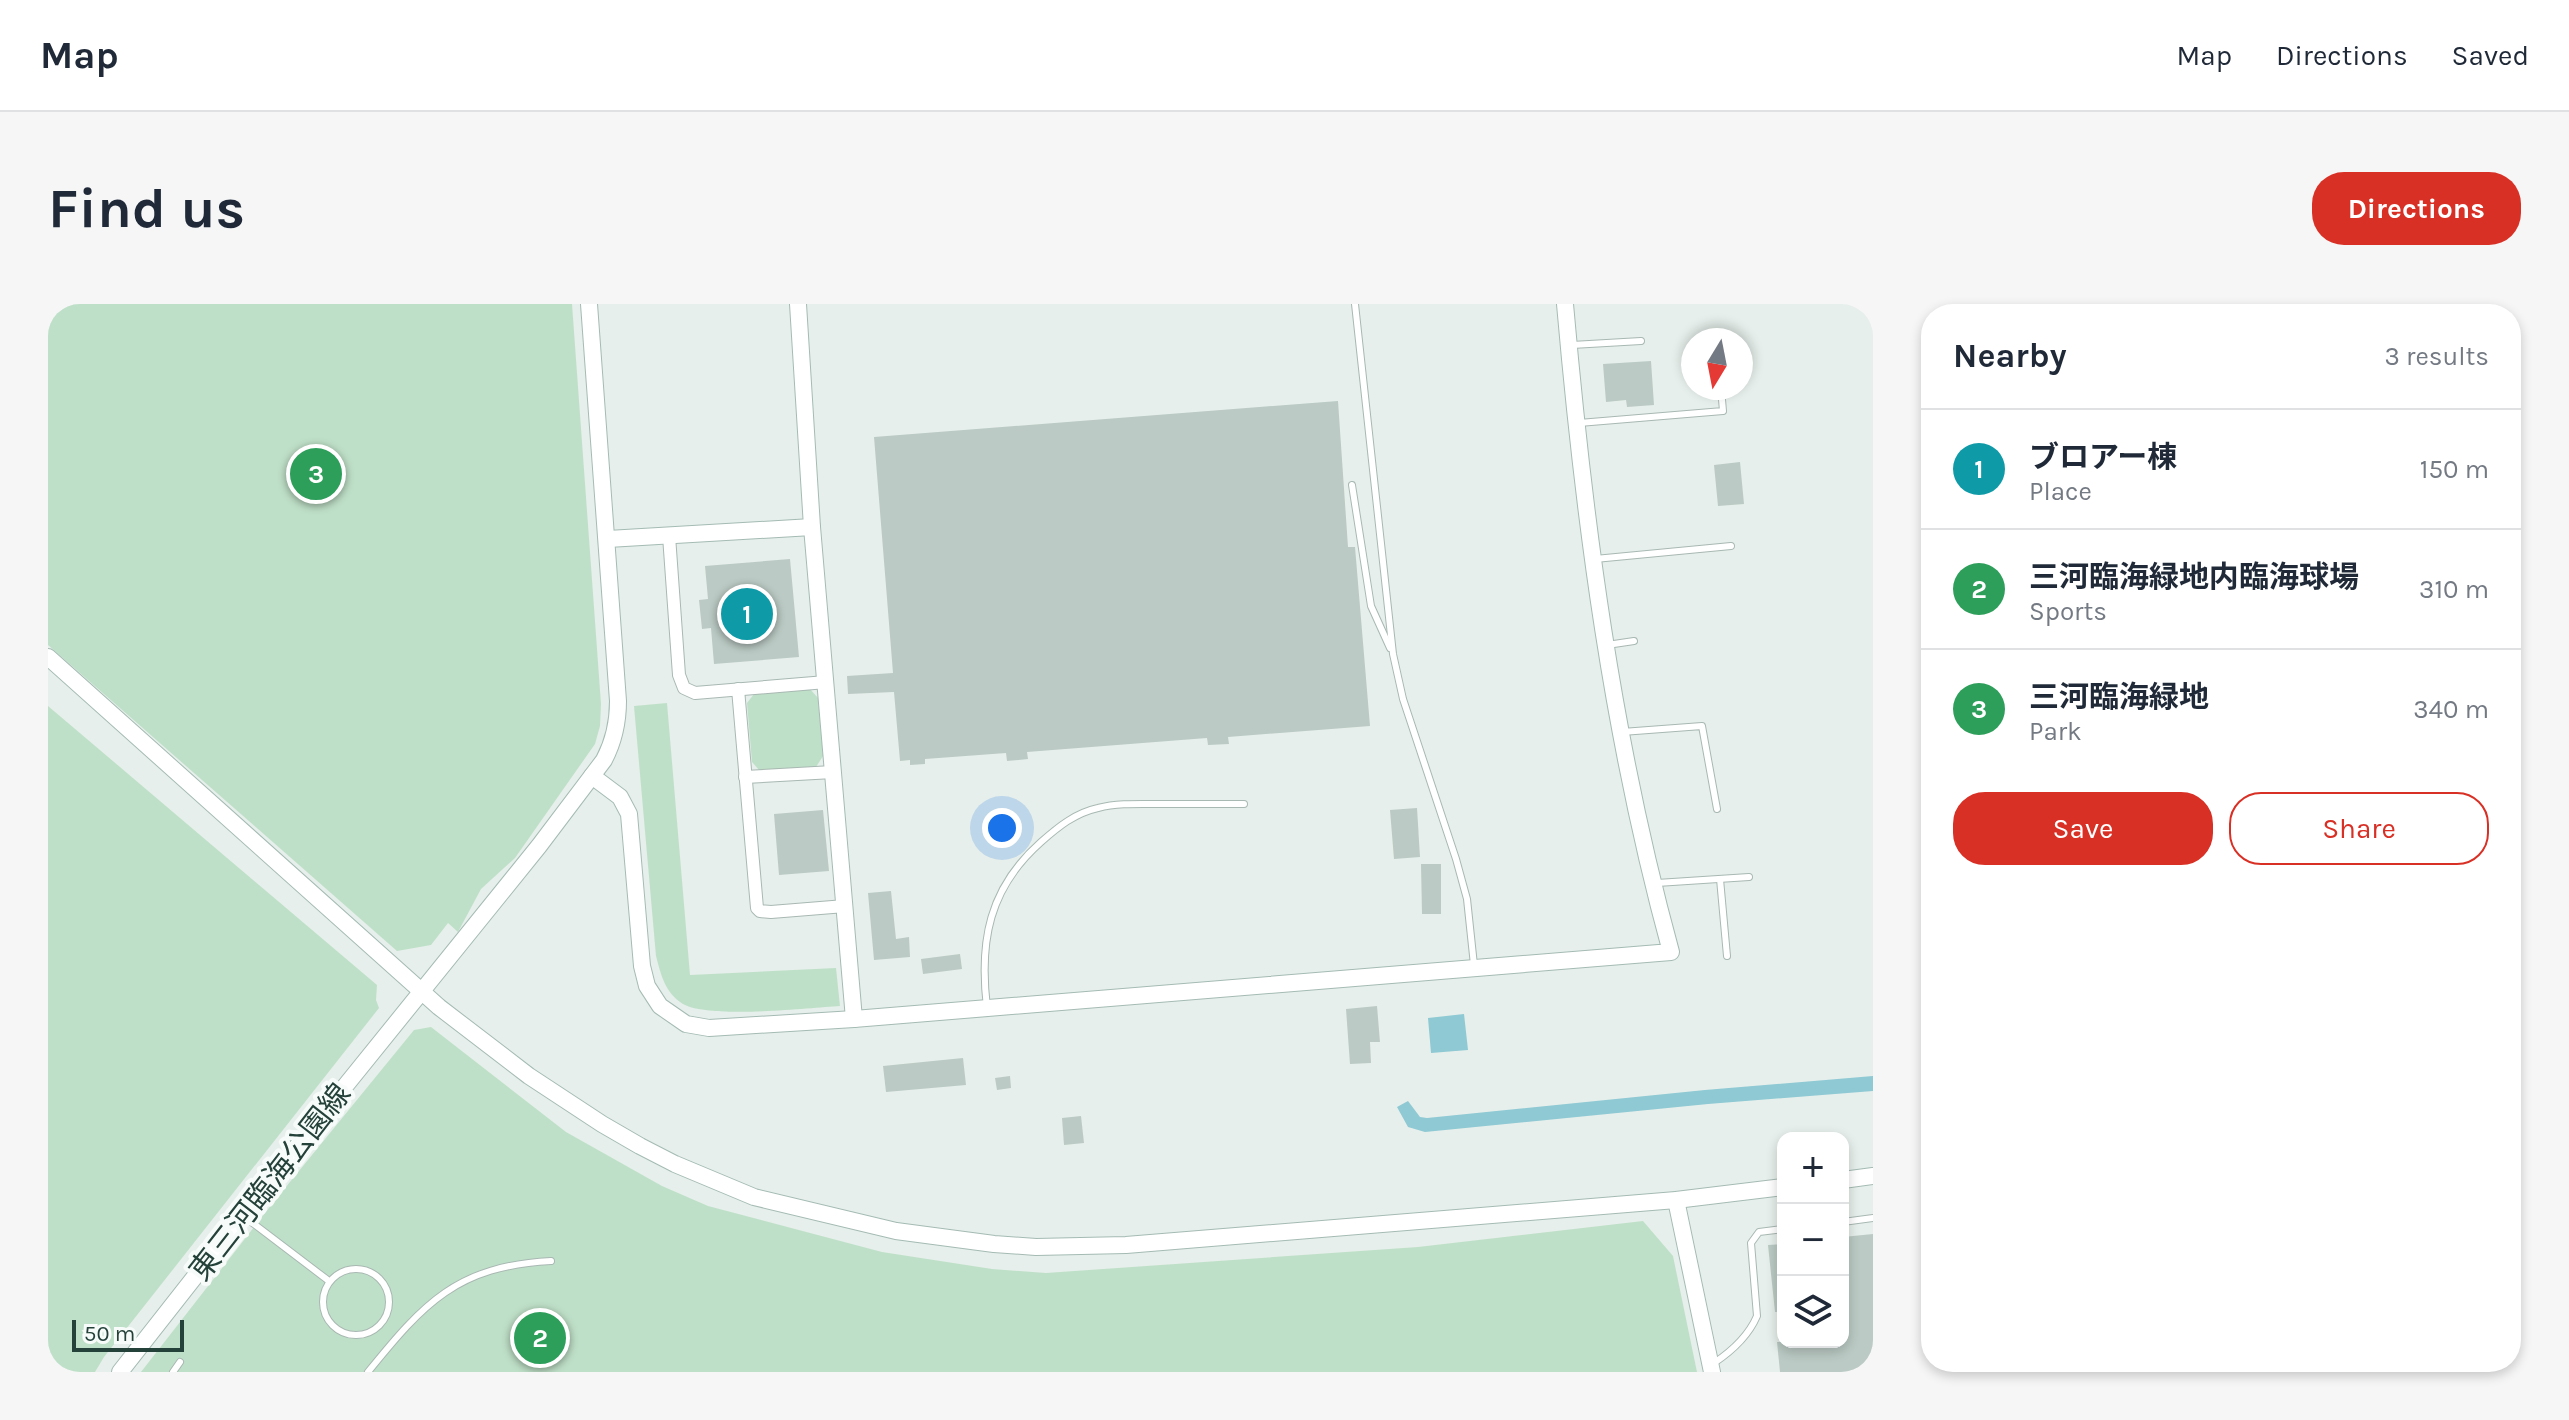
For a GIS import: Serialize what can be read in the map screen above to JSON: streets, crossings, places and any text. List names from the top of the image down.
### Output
{
  "streets": {
    "street": ["東三河臨海公園線"]
  },
  "scale_bar": "50 m",
  "north": "bottom",
  "page": {
    "header": "Map",
    "nav": ["Map", "Directions", "Saved"],
    "buttons": [
      "Directions",
      ["Save", "Share"]
    ],
    "title": "Find us",
    "heading": ["Nearby", "3 results"],
    "list": [
      {
        "mark": "1",
        "name": "ブロアー棟",
        "note": "Place",
        "value": "150 m"
      },
      {
        "mark": "2",
        "name": "三河臨海緑地内臨海球場",
        "note": "Sports",
        "value": "310 m"
      },
      {
        "mark": "3",
        "name": "三河臨海緑地",
        "note": "Park",
        "value": "340 m"
      }
    ],
    "pins": ["3", "1", "2"],
    "map_buttons": ["+", "−"],
    "scale": "50 m"
  }
}
